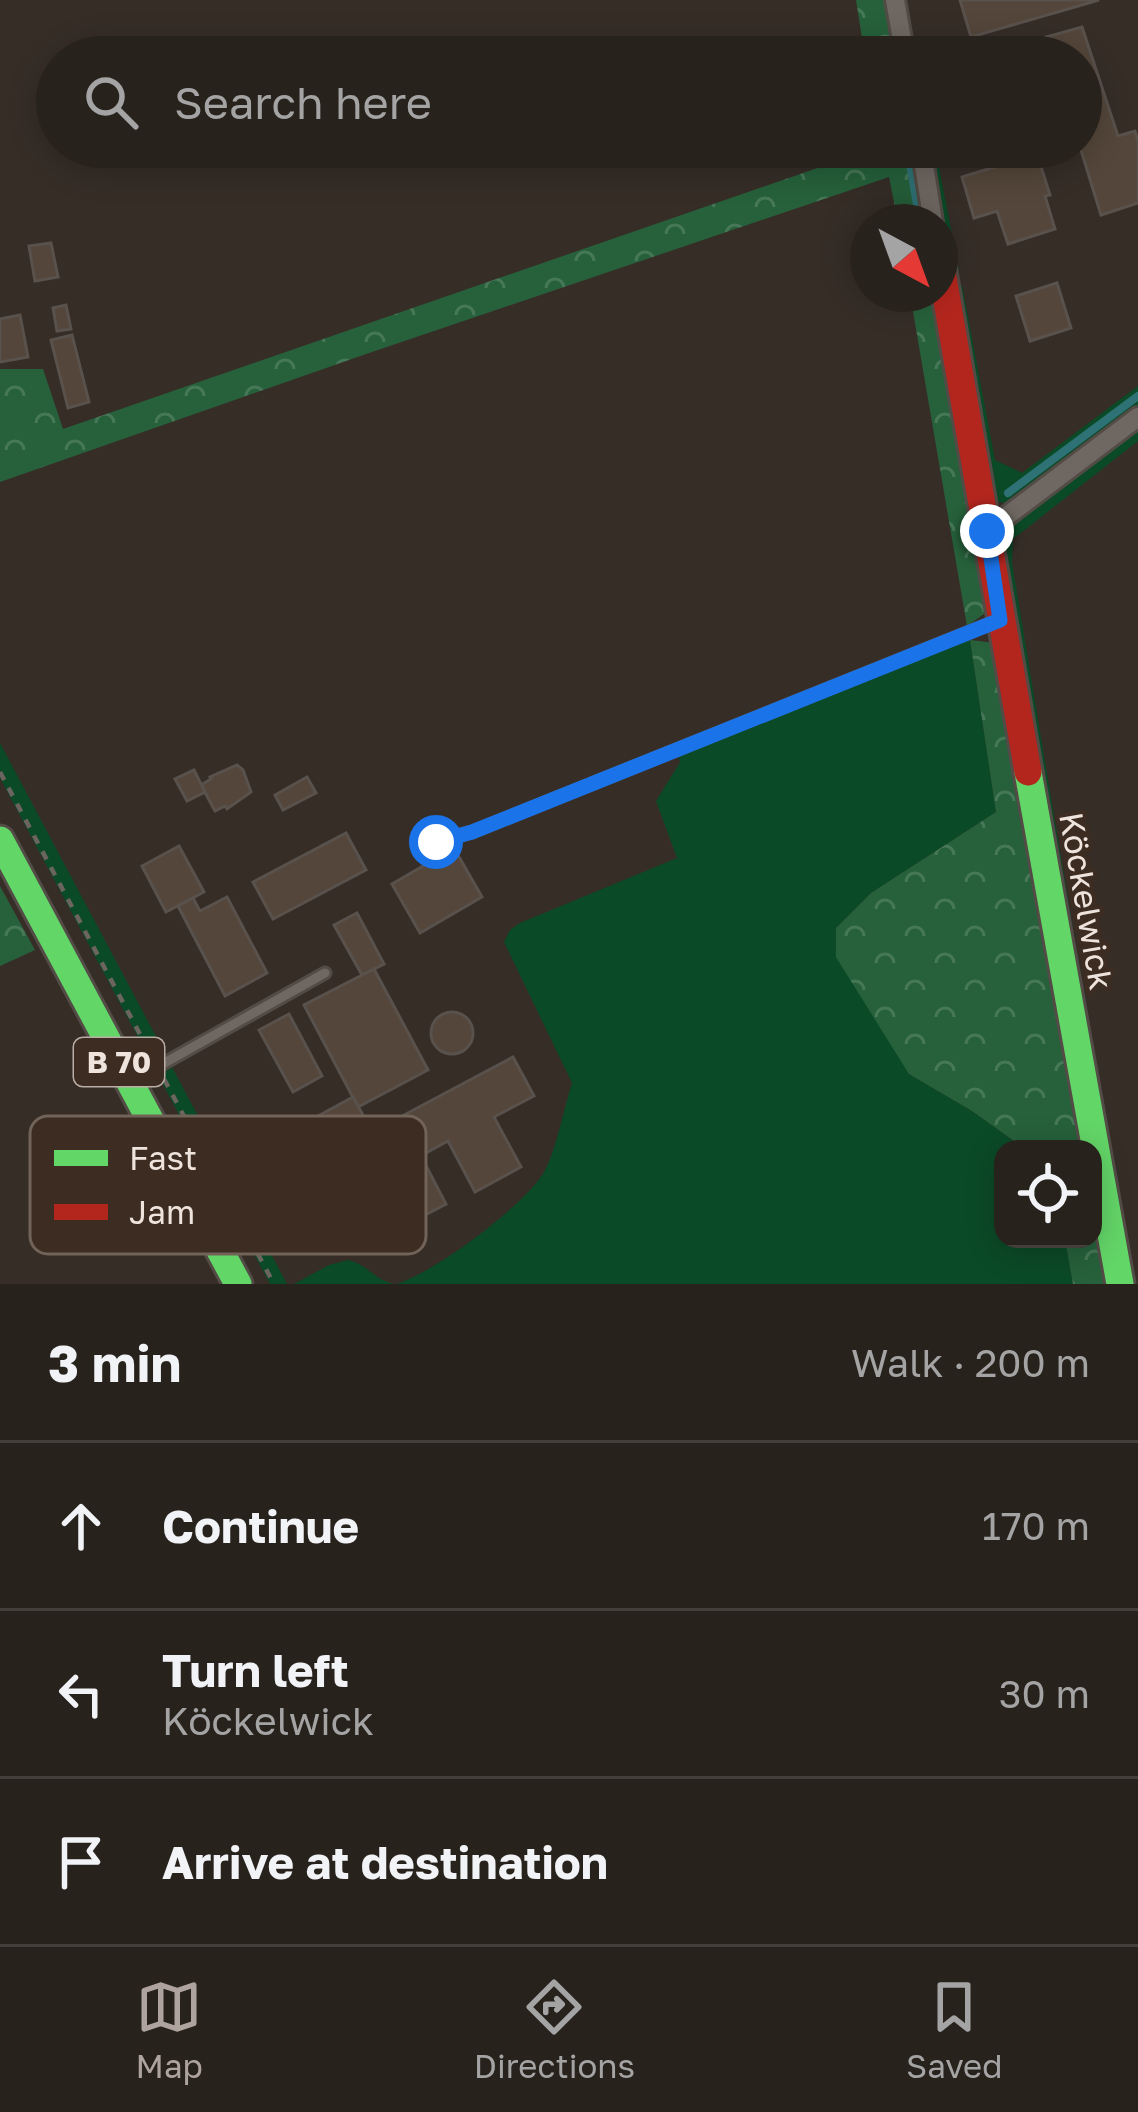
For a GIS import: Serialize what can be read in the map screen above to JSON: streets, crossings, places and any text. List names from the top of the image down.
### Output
{
  "streets": {
    "street": ["Köckelwick", "B 70"]
  },
  "legend": ["Fast", "Jam"],
  "north": "bottom right",
  "page": {
    "search": "Search here",
    "heading": ["3 min", "Walk · 200 m"],
    "list": [
      ["Continue", "170 m"],
      ["Turn left", "Köckelwick", "30 m"],
      "Arrive at destination"
    ],
    "nav": ["Map", "Directions", "Saved"]
  }
}
